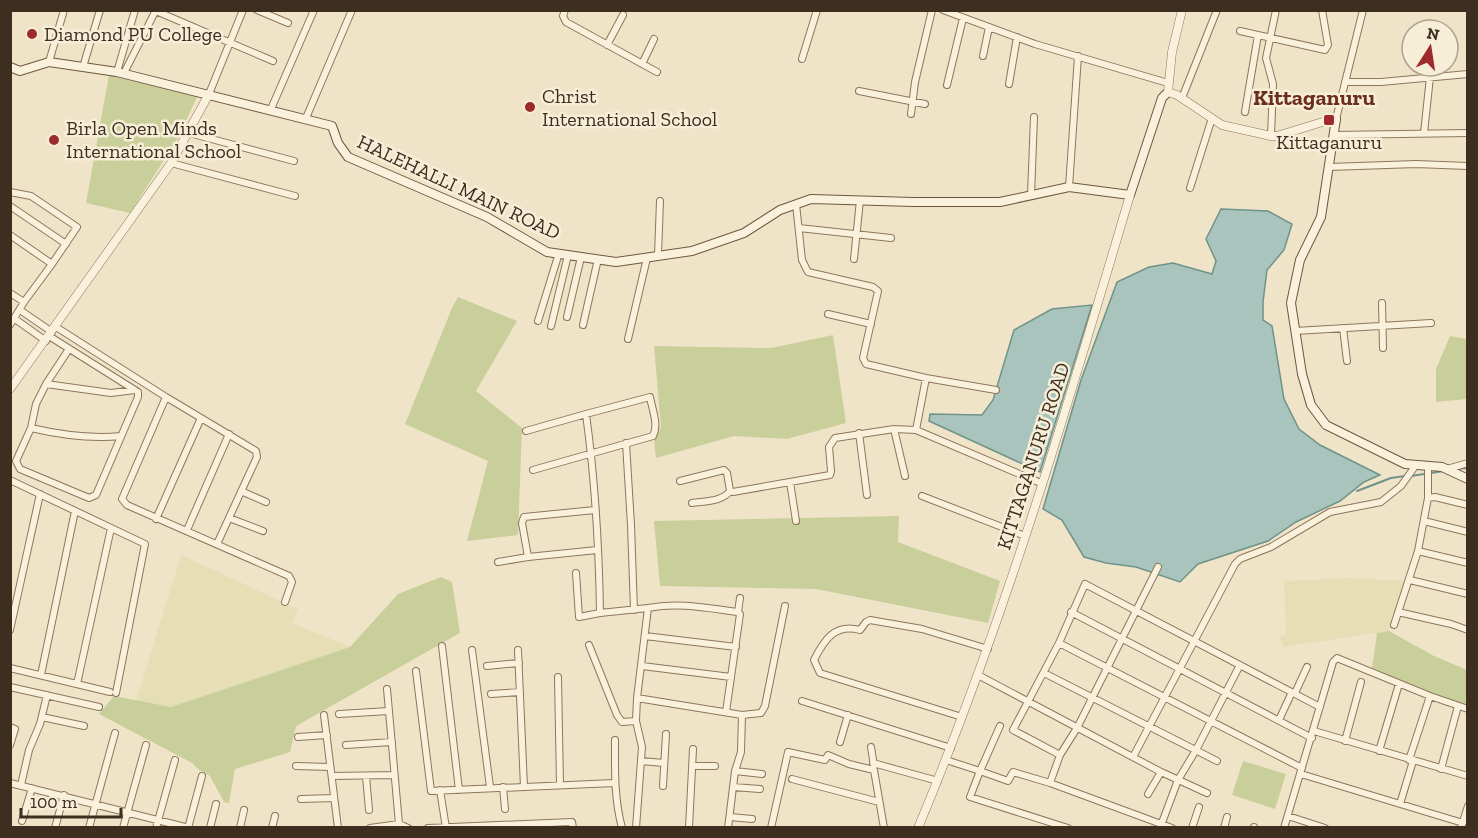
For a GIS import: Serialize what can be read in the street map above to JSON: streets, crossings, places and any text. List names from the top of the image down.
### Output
{
  "streets": {
    "main road": ["HALEHALLI MAIN ROAD", "KITTAGANURU ROAD"]
  },
  "crossings": [
    ["HALEHALLI MAIN ROAD", "KITTAGANURU ROAD"]
  ],
  "districts": ["Kittaganuru"],
  "places": {
    "other": ["Diamond PU College", "Christ International School", "Birla Open Minds International School"],
    "transit": ["Kittaganuru"]
  },
  "scale_bar": "100 m",
  "north": "top"
}
